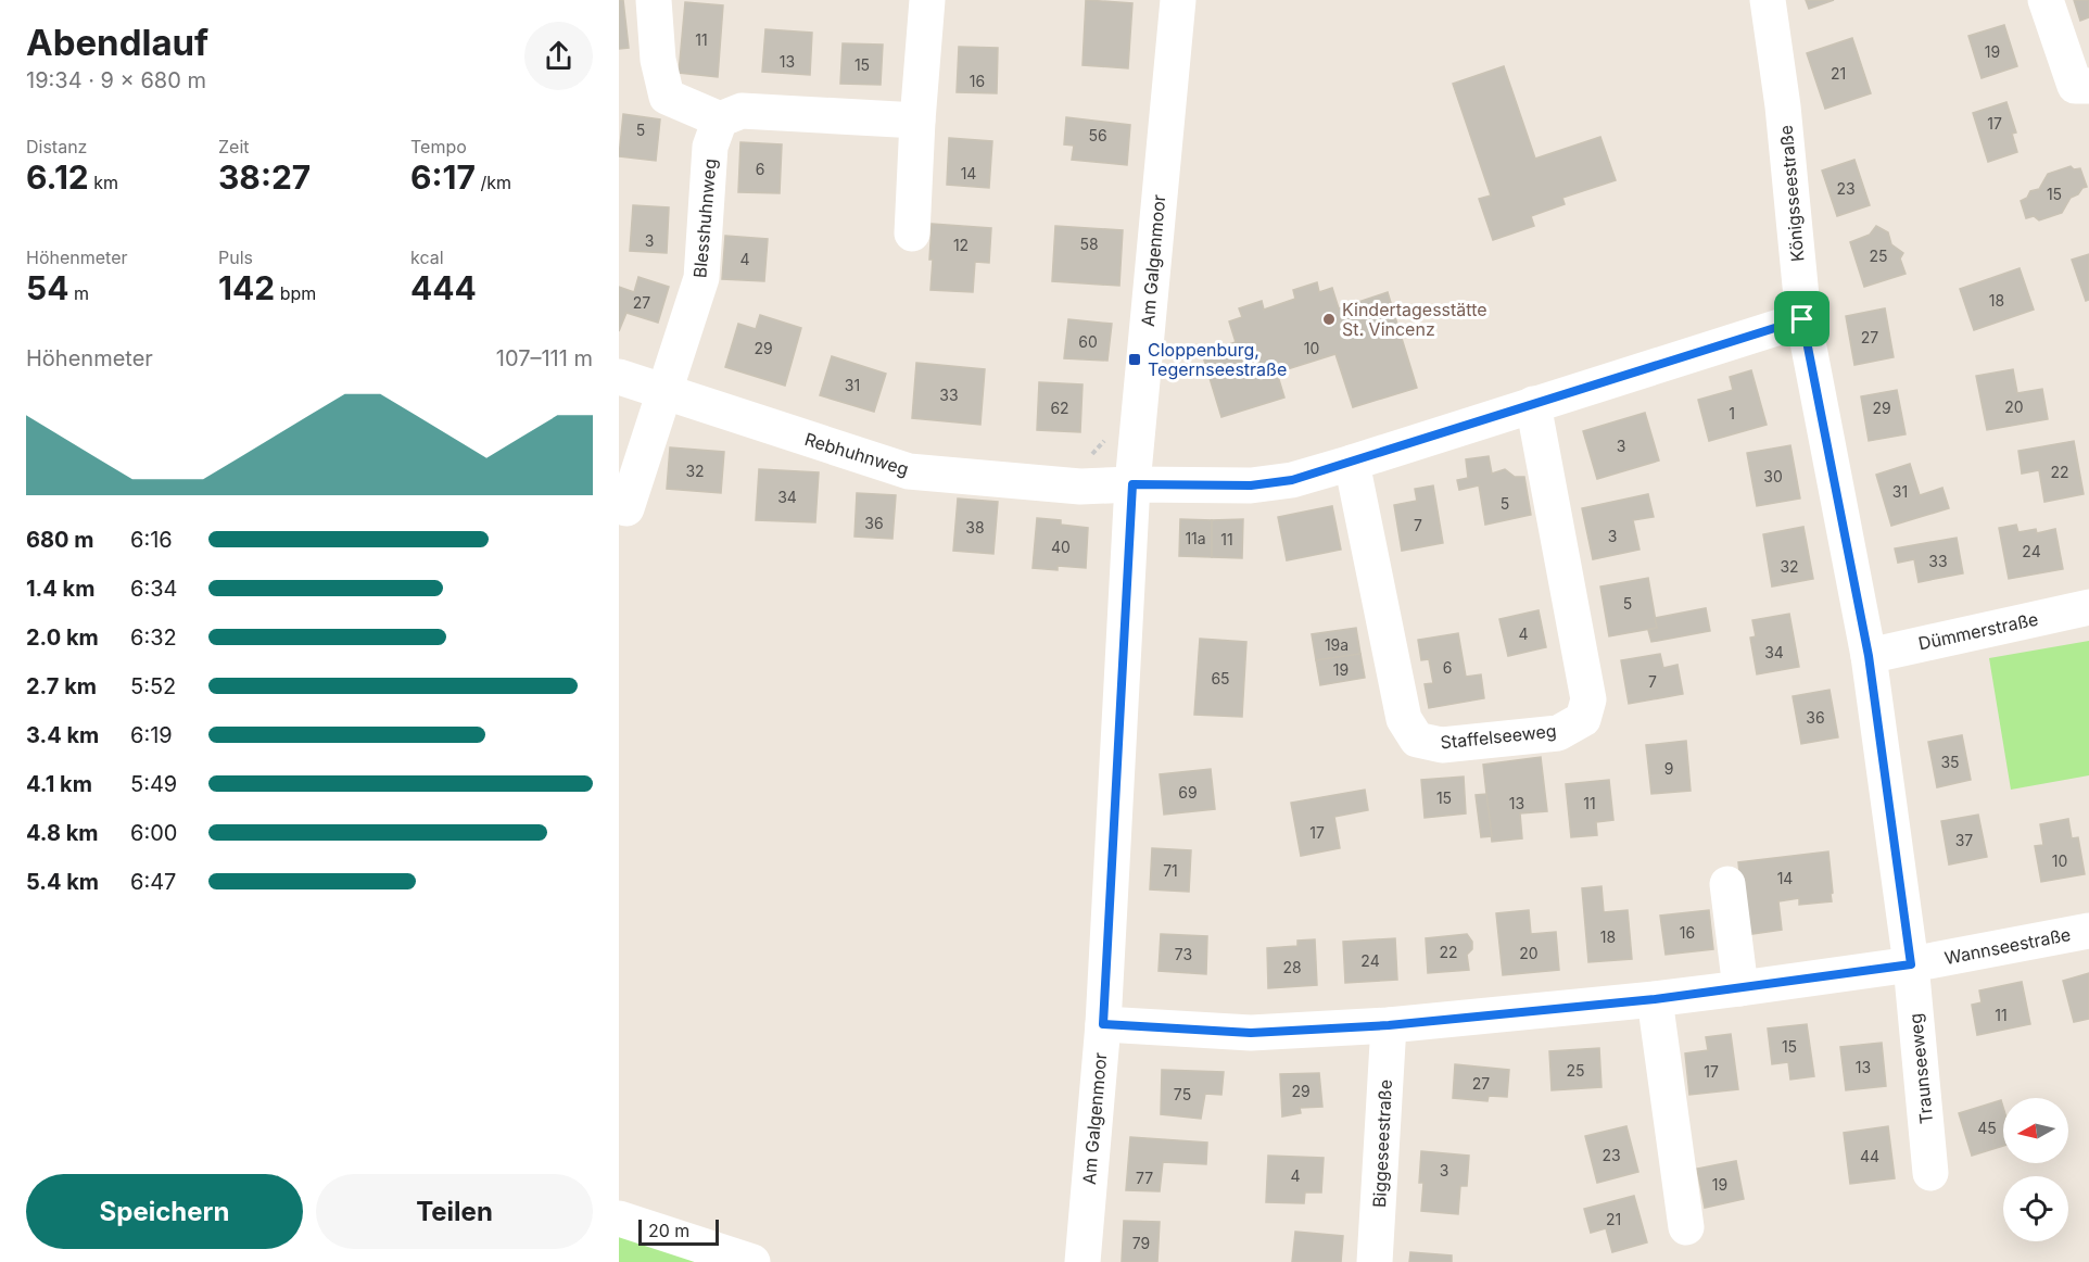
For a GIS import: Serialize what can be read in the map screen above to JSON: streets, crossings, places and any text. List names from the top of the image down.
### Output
{
  "streets": {
    "street": [
      "Königsseestraße",
      "Blesshuhnweg",
      "Am Galgenmoor",
      "Rebhuhnweg",
      "Dümmerstraße",
      "Staffelseeweg",
      "Wannseestraße",
      "Traunseeweg",
      "Biggeseestraße"
    ]
  },
  "crossings": [
    ["Königsseestraße", "Rebhuhnweg"],
    ["Königsseestraße", "Dümmerstraße"],
    ["Königsseestraße", "Wannseestraße"],
    ["Königsseestraße", "Traunseeweg"],
    ["Blesshuhnweg", "Rebhuhnweg"],
    ["Am Galgenmoor", "Rebhuhnweg"],
    ["Am Galgenmoor", "Wannseestraße"],
    ["Rebhuhnweg", "Staffelseeweg"],
    ["Wannseestraße", "Traunseeweg"],
    ["Wannseestraße", "Biggeseestraße"]
  ],
  "places": {
    "other": ["Kindertagesstätte St. Vincenz"],
    "transit": ["Cloppenburg, Tegernseestraße"]
  },
  "house_numbers": [
    "11",
    "19",
    "13",
    "15",
    "21",
    "16",
    "17",
    "5",
    "56",
    "6",
    "14",
    "23",
    "15",
    "3",
    "58",
    "12",
    "25",
    "4",
    "18",
    "27",
    "27",
    "60",
    "29",
    "10",
    "31",
    "33",
    "20",
    "62",
    "29",
    "1",
    "3",
    "32",
    "22",
    "30",
    "31",
    "34",
    "5",
    "36",
    "7",
    "38",
    "3",
    "11a",
    "11",
    "40",
    "24",
    "33",
    "32",
    "5",
    "4",
    "19a",
    "34",
    "6",
    "19",
    "65",
    "7",
    "36",
    "35",
    "9",
    "69",
    "15",
    "13",
    "11",
    "17",
    "37",
    "10",
    "71",
    "14",
    "16",
    "18",
    "22",
    "20",
    "73",
    "24",
    "28",
    "11",
    "15",
    "13",
    "25",
    "17",
    "27",
    "29",
    "75",
    "45",
    "23",
    "44",
    "3",
    "4",
    "77",
    "19",
    "21",
    "79"
  ],
  "scale_bar": "20 m",
  "north": "left",
  "page": {
    "heading": ["Abendlauf", "19:34 · 9 × 680 m"],
    "stats": [
      ["Distanz", "6.12 km"],
      ["Zeit", "38:27"],
      ["Tempo", "6:17 /km"],
      ["Höhenmeter", "54 m"],
      ["Puls", "142 bpm"],
      ["kcal", "444"]
    ],
    "chart": ["Höhenmeter", "107–111 m"],
    "list": [
      {
        "name": "680 m",
        "note": "6:16"
      },
      {
        "name": "1.4 km",
        "note": "6:34"
      },
      {
        "name": "2.0 km",
        "note": "6:32"
      },
      {
        "name": "2.7 km",
        "note": "5:52"
      },
      {
        "name": "3.4 km",
        "note": "6:19"
      },
      {
        "name": "4.1 km",
        "note": "5:49"
      },
      {
        "name": "4.8 km",
        "note": "6:00"
      },
      {
        "name": "5.4 km",
        "note": "6:47"
      }
    ],
    "buttons": ["Speichern", "Teilen"],
    "scale": "20 m"
  }
}
